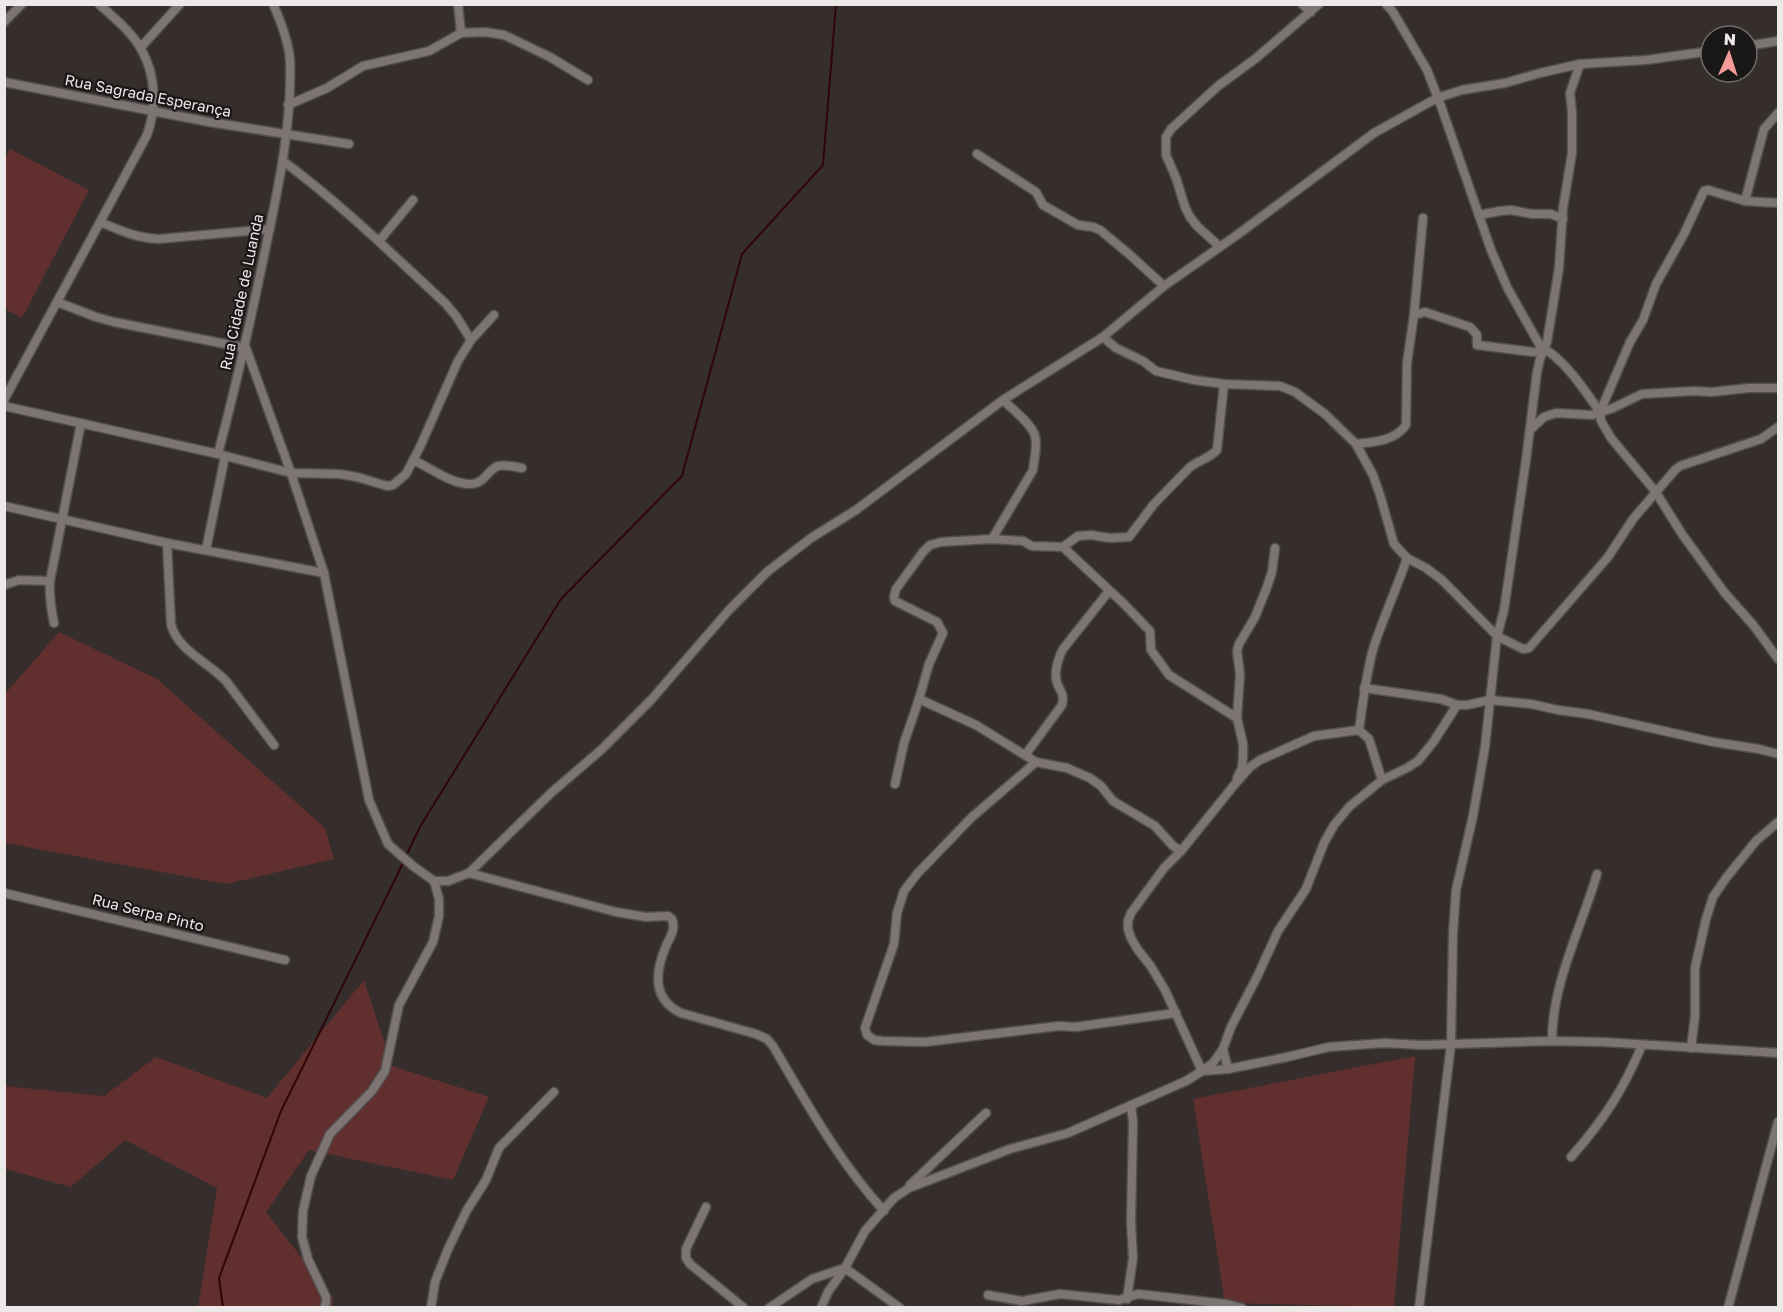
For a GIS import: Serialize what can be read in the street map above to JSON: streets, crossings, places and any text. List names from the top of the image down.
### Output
{
  "streets": {
    "street": ["Rua Sagrada Esperança", "Rua Cidade de Luanda", "Rua Serpa Pinto"]
  },
  "crossings": [
    ["Rua Sagrada Esperança", "Rua Cidade de Luanda"]
  ],
  "north": "top"
}
